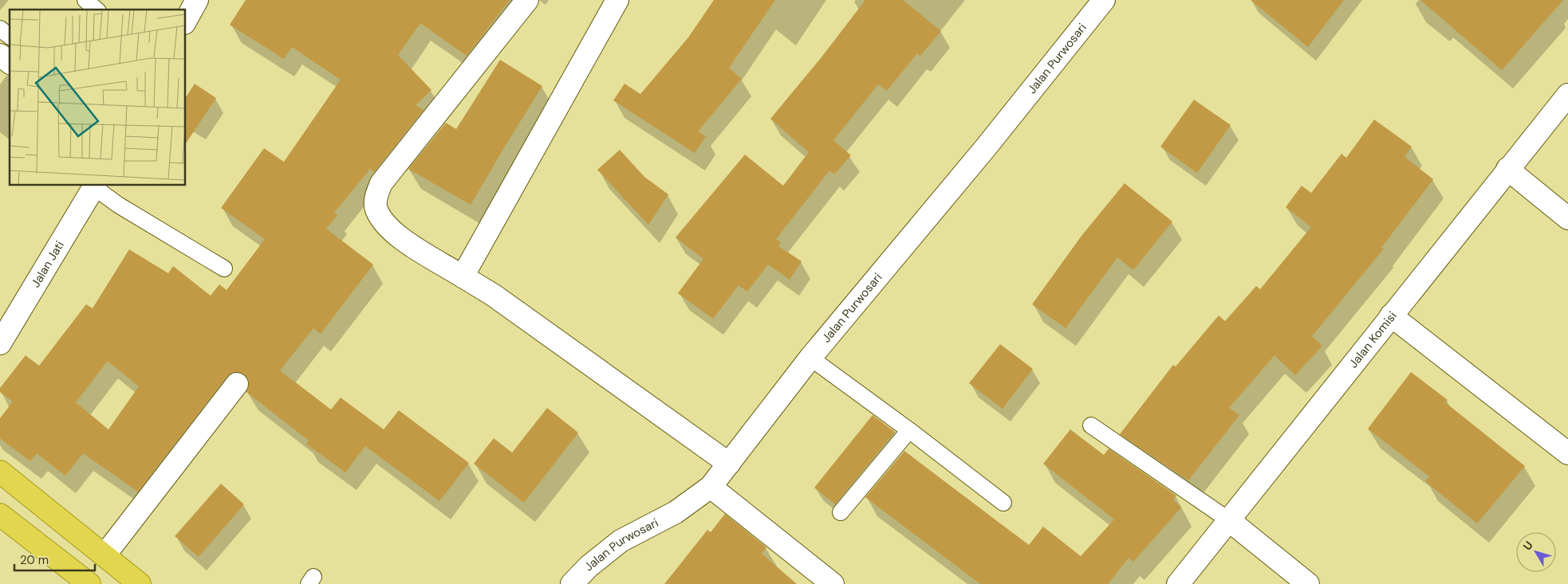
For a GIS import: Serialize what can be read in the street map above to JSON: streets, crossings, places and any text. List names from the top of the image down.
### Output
{
  "streets": {
    "street": ["Jalan Purwosari", "Jalan Jati", "Jalan Komisi"]
  },
  "scale_bar": "20 m",
  "north": "top left"
}
